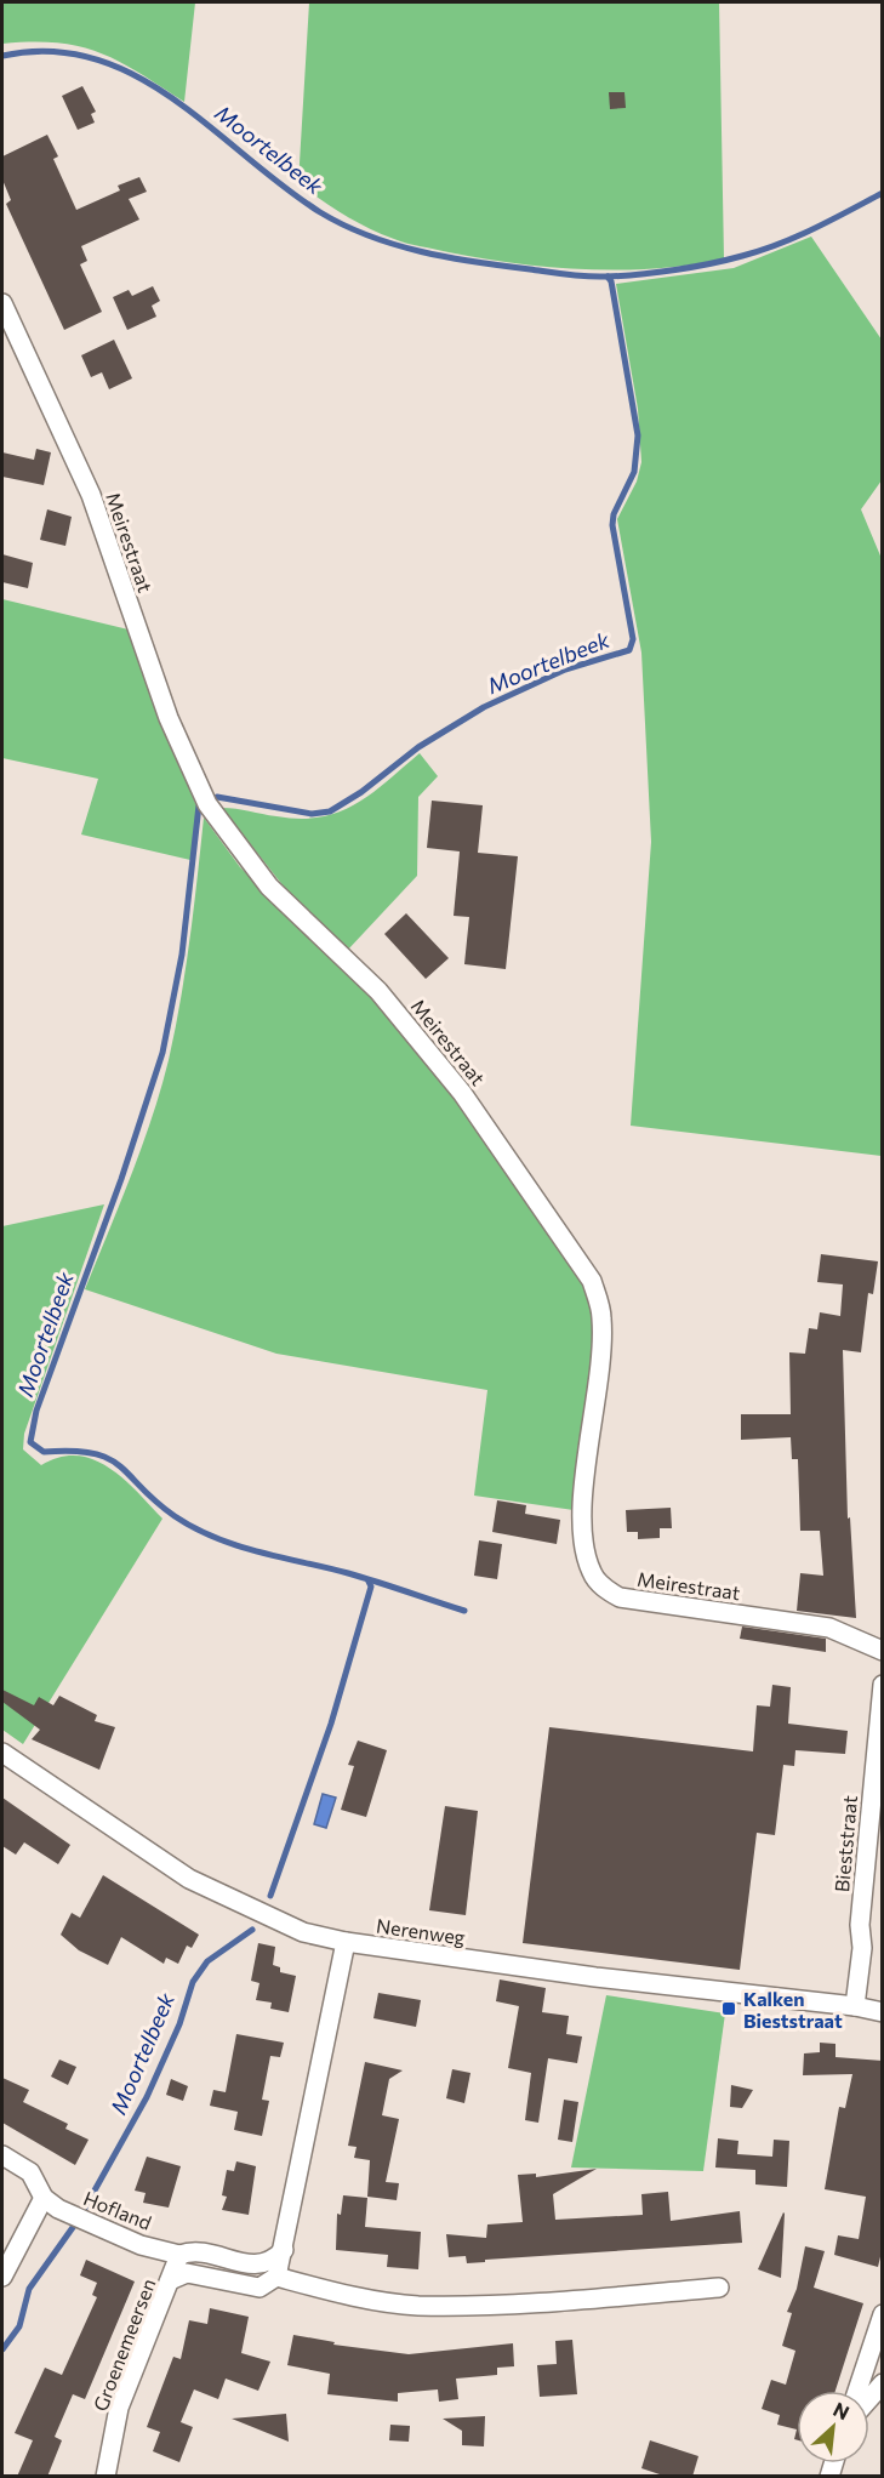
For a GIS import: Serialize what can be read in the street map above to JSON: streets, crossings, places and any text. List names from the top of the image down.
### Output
{
  "streets": {
    "street": [
      "Meirestraat",
      "Bieststraat",
      "Nerenweg",
      "Hofland",
      "Groenemeersen"
    ]
  },
  "crossings": [
    ["Bieststraat", "Nerenweg"]
  ],
  "water": ["Moortelbeek"],
  "places": {
    "transit": ["Kalken Bieststraat"]
  },
  "north": "top right"
}
